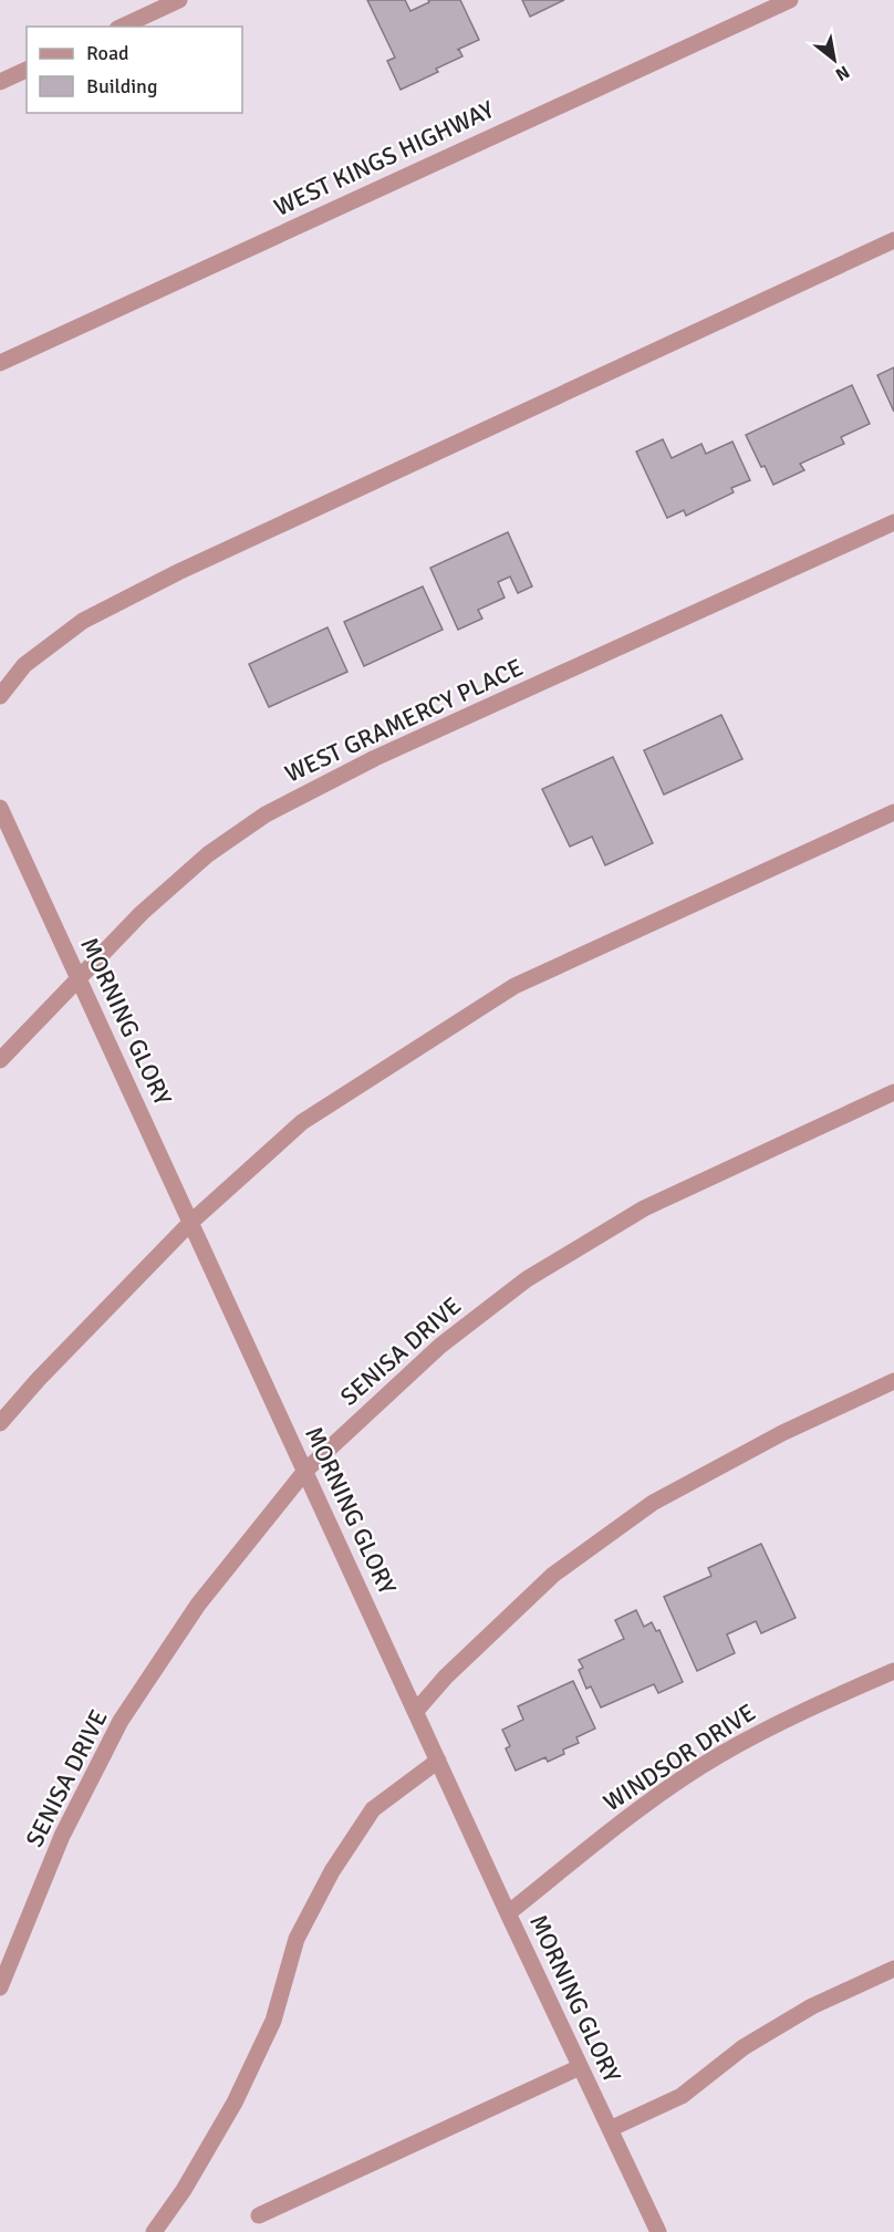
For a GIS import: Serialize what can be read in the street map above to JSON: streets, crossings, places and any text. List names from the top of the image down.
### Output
{
  "streets": {
    "street": [
      "WEST KINGS HIGHWAY",
      "WEST GRAMERCY PLACE",
      "MORNING GLORY",
      "SENISA DRIVE",
      "WINDSOR DRIVE"
    ]
  },
  "crossings": [
    ["WEST GRAMERCY PLACE", "MORNING GLORY"],
    ["MORNING GLORY", "SENISA DRIVE"],
    ["MORNING GLORY", "WINDSOR DRIVE"]
  ],
  "legend": ["Road", "Building"],
  "north": "bottom right"
}
